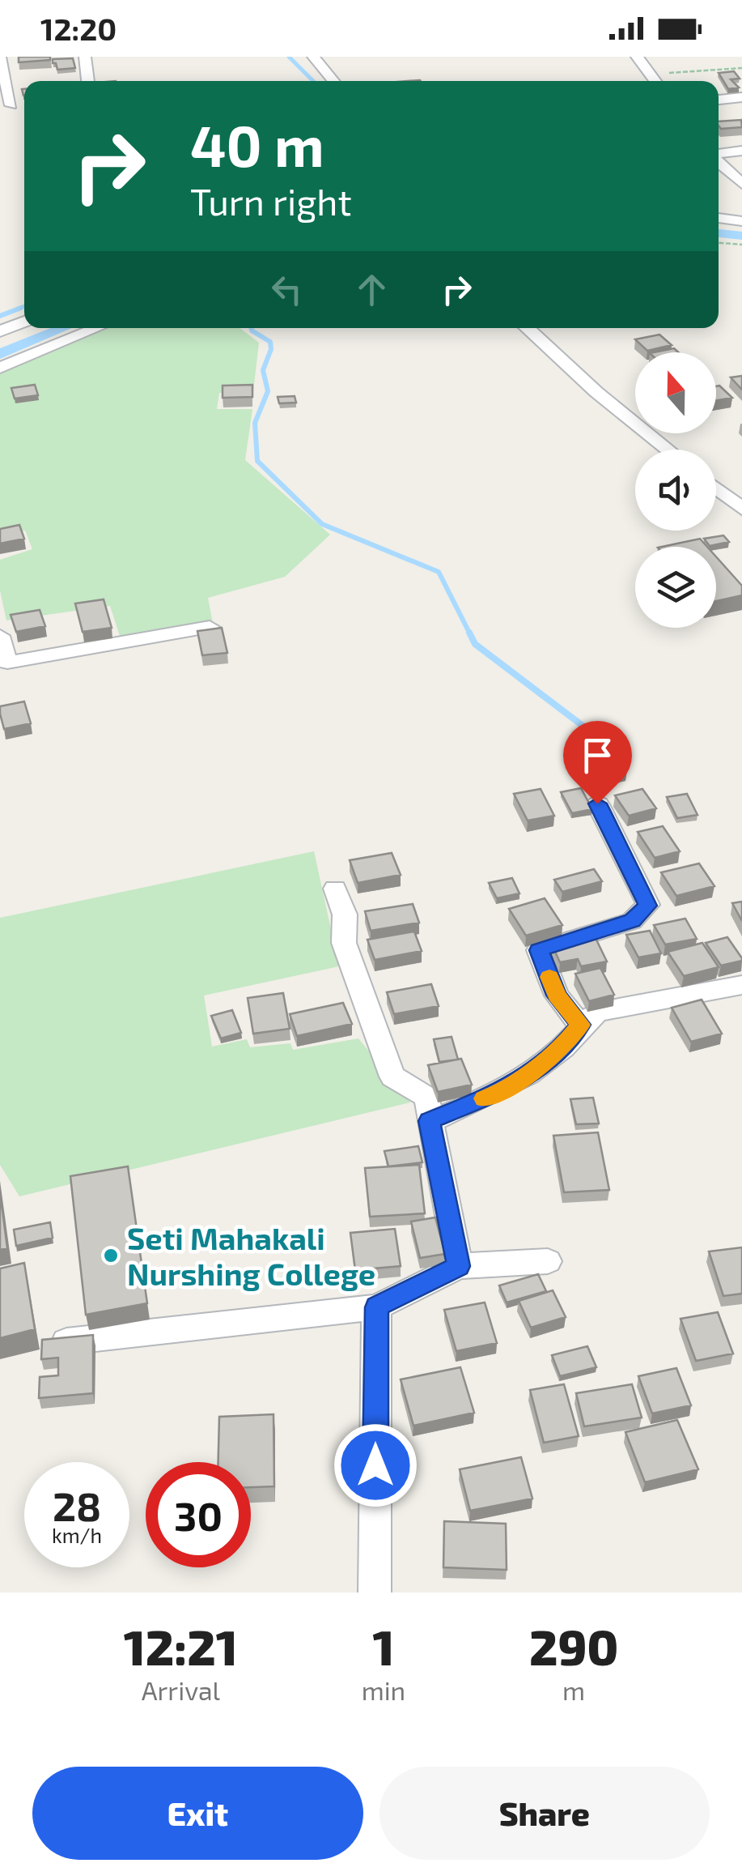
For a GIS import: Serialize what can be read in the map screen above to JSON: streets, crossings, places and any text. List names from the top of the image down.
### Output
{
  "places": ["Seti Mahakali Nurshing College"],
  "north": "top",
  "page": {
    "status": "12:20",
    "turn": ["40 m", "Turn right"],
    "speed": "28 km/h",
    "limit": "30",
    "eta": [
      "12:21",
      "Arrival",
      "1",
      "min",
      "290",
      "m"
    ],
    "buttons": ["Exit", "Share"]
  }
}
